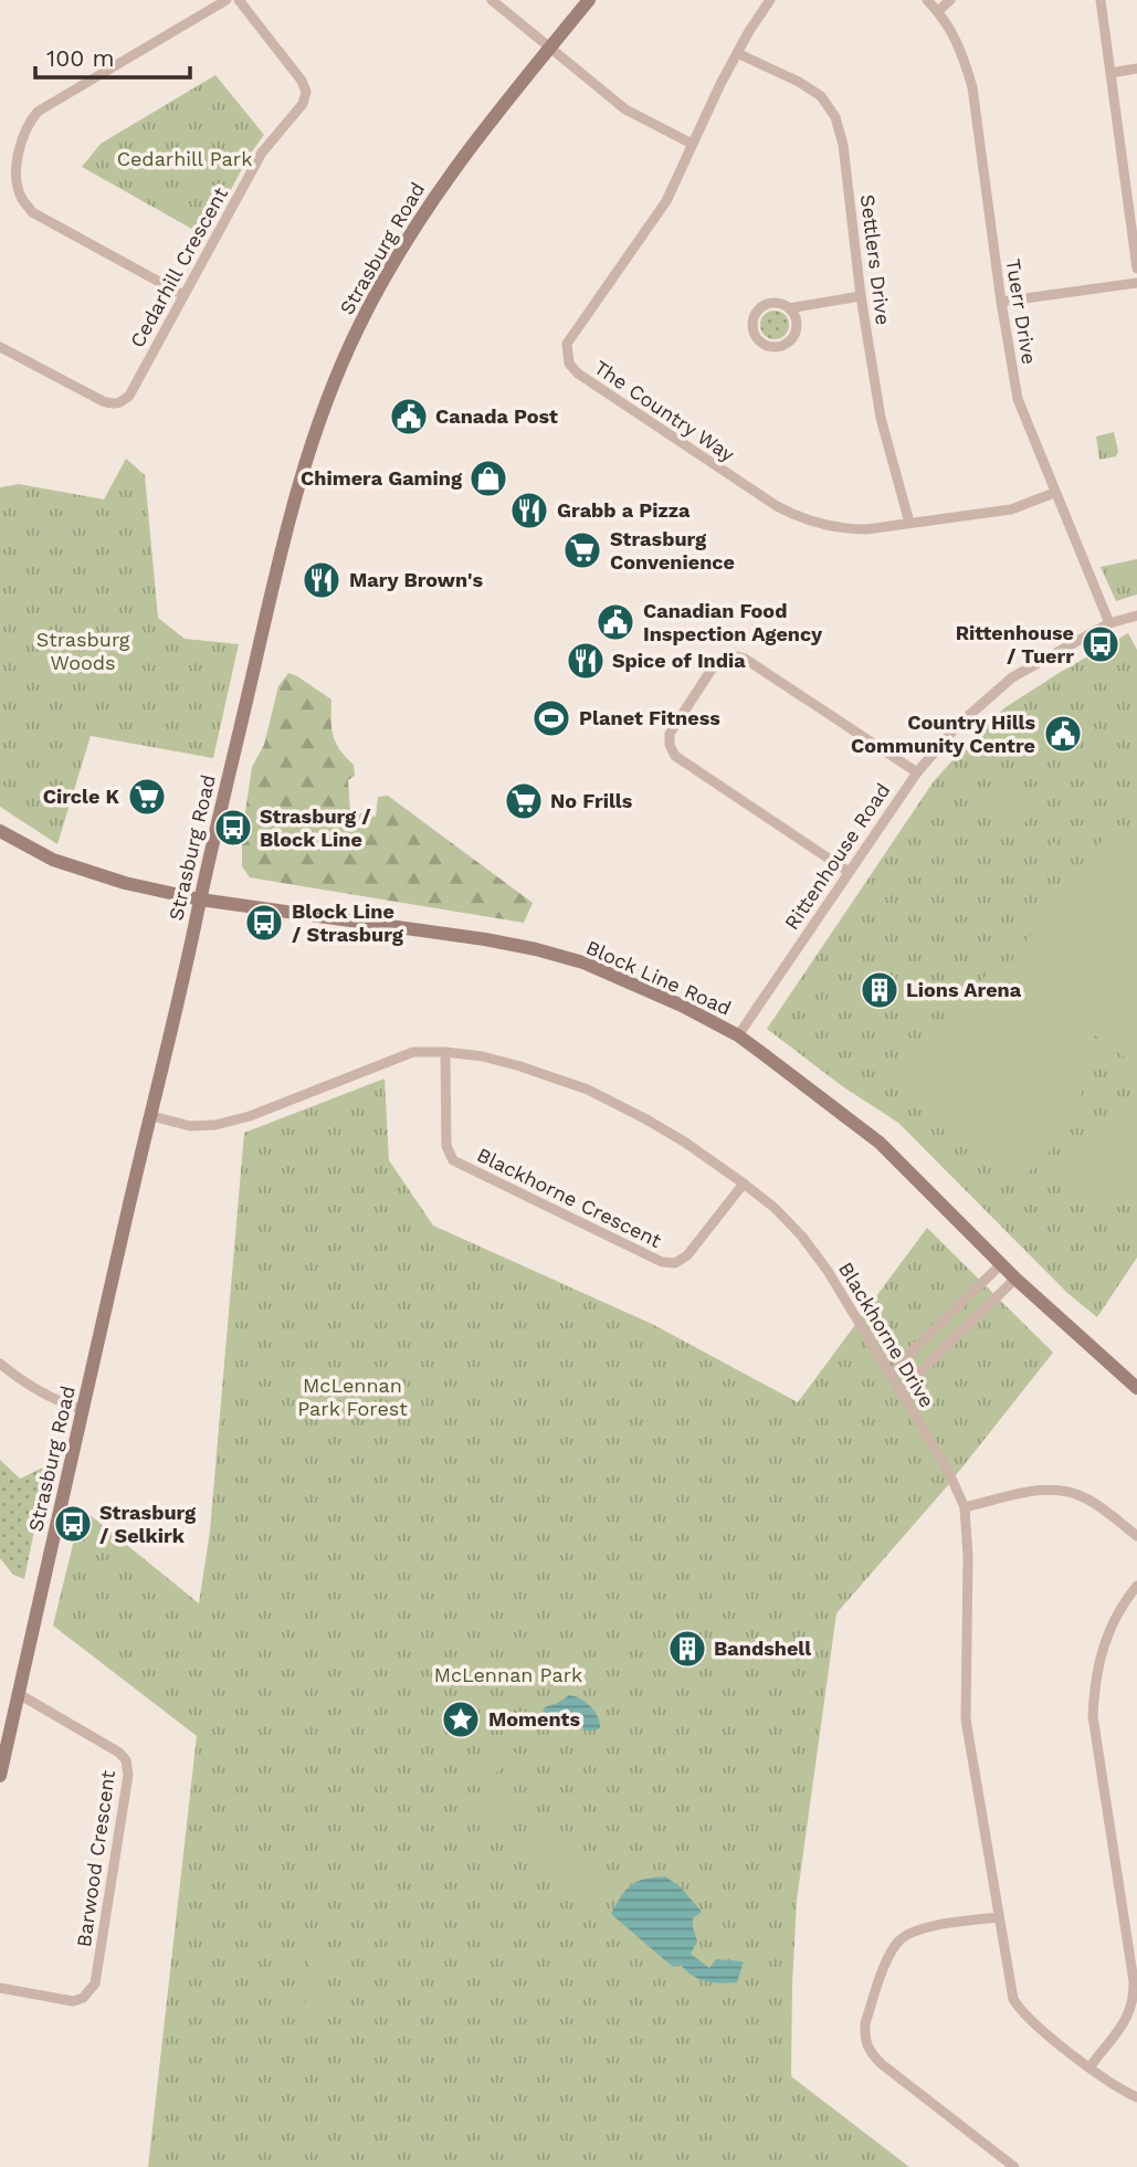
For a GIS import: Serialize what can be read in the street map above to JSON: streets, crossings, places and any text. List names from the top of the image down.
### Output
{
  "streets": {
    "street": [
      "Strasburg Road",
      "Settlers Drive",
      "Cedarhill Crescent",
      "Tuerr Drive",
      "The Country Way",
      "Rittenhouse Road",
      "Block Line Road",
      "Blackhorne Crescent",
      "Blackhorne Drive",
      "Barwood Crescent"
    ]
  },
  "crossings": [
    ["Strasburg Road", "Block Line Road"],
    ["Strasburg Road", "Blackhorne Drive"],
    ["Strasburg Road", "Barwood Crescent"],
    ["Settlers Drive", "The Country Way"],
    ["Tuerr Drive", "The Country Way"],
    ["Tuerr Drive", "Rittenhouse Road"],
    ["Rittenhouse Road", "Block Line Road"],
    ["Blackhorne Crescent", "Blackhorne Drive"]
  ],
  "parks": [
    "Cedarhill Park",
    "Strasburg Woods",
    "McLennan Park Forest",
    "McLennan Park"
  ],
  "places": {
    "public building": ["Canada Post", "Canadian Food Inspection Agency", "Country Hills Community Centre"],
    "shop": ["Chimera Gaming"],
    "restaurant": ["Grabb a Pizza", "Mary Brown's", "Spice of India"],
    "supermarket": ["Strasburg Convenience", "Circle K", "No Frills"],
    "bus stop": [
      "Rittenhouse / Tuerr",
      "Strasburg / Block Line",
      "Block Line / Strasburg",
      "Strasburg / Selkirk"
    ],
    "sports": ["Planet Fitness"],
    "building": ["Lions Arena", "Bandshell"],
    "place": ["Moments"]
  },
  "scale_bar": "100 m"
}
